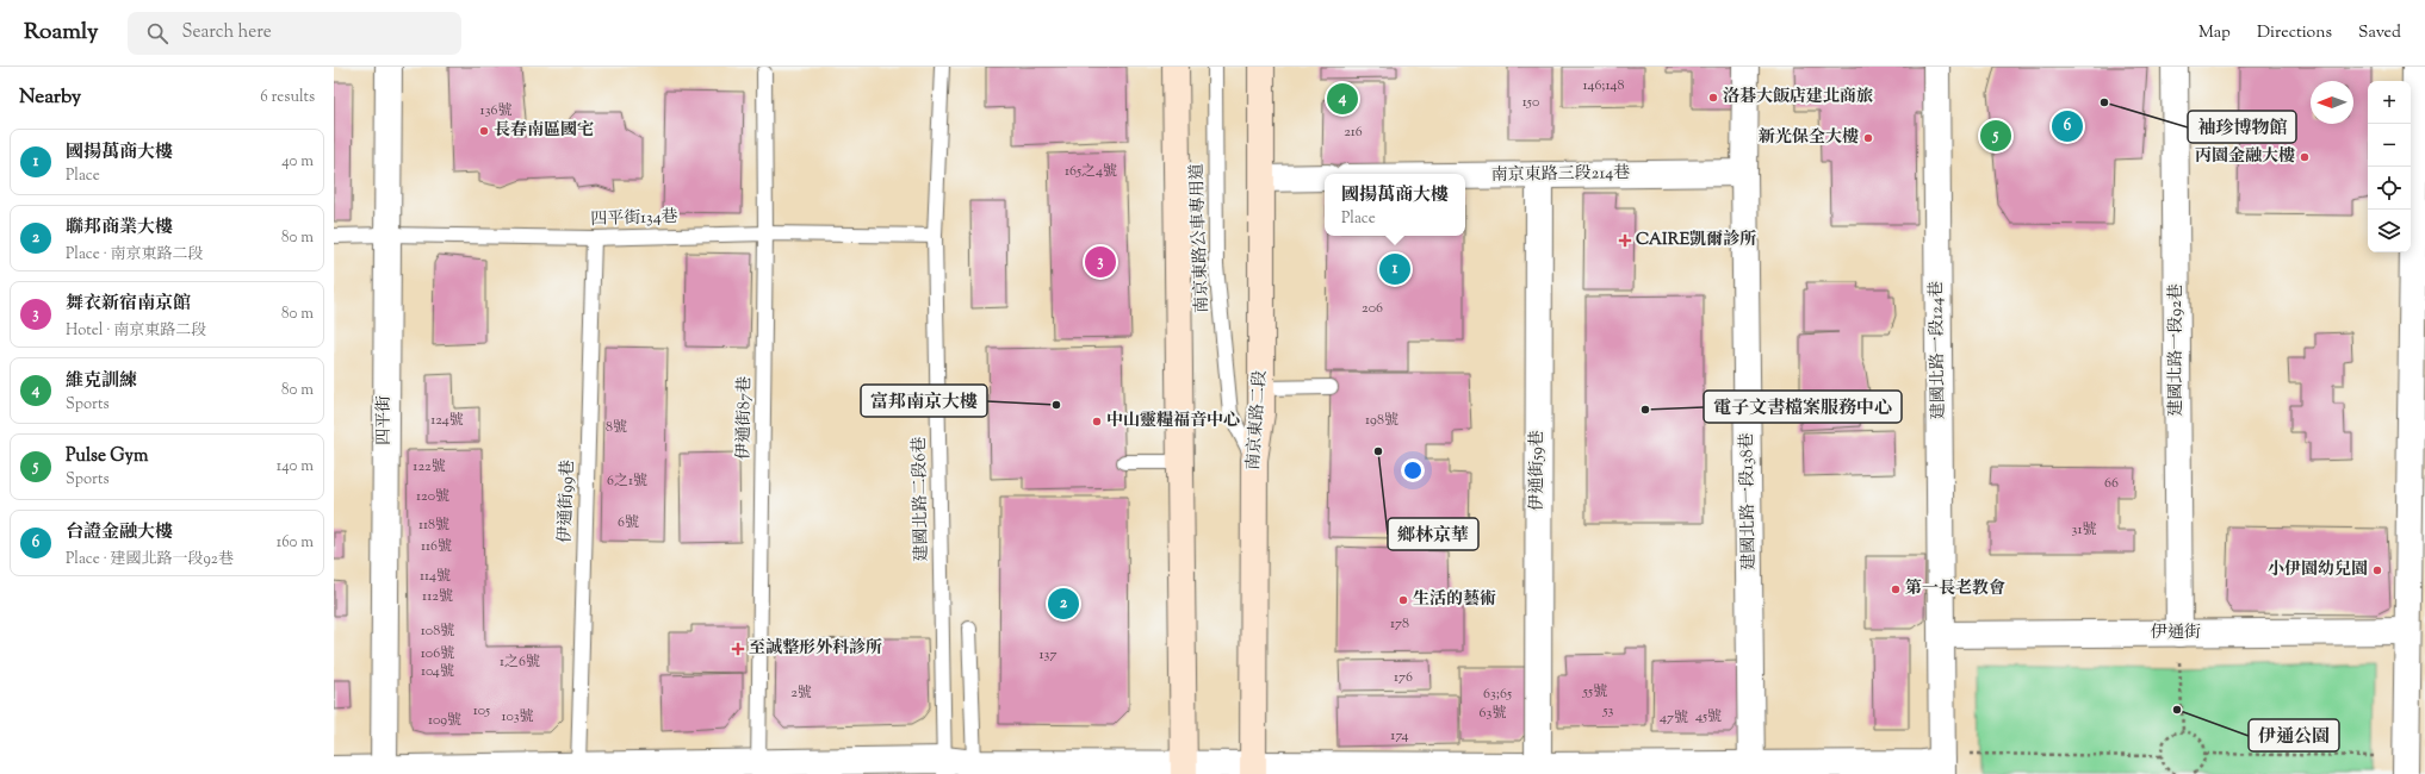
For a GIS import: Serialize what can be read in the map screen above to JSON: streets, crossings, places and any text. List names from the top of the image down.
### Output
{
  "streets": {
    "main road": ["南京東路二段"],
    "street": [
      "南京東路三段214巷",
      "建國北路一段124巷",
      "建國北路一段92巷",
      "四平街",
      "伊通街59巷",
      "建國北路一段138巷",
      "伊通街"
    ],
    "lane": [
      "四平街134巷",
      "南京東路公車專用道",
      "伊通街87巷",
      "建國北路二段6巷",
      "伊通街99巷"
    ]
  },
  "crossings": [
    ["南京東路三段214巷", "伊通街59巷"],
    ["南京東路三段214巷", "建國北路一段138巷"],
    ["四平街134巷", "伊通街87巷"],
    ["四平街134巷", "四平街"],
    ["四平街134巷", "建國北路二段6巷"],
    ["四平街134巷", "伊通街99巷"],
    ["南京東路公車專用道", "南京東路二段"],
    ["建國北路一段124巷", "伊通街"],
    ["建國北路一段92巷", "伊通街"]
  ],
  "places": {
    "other": [
      "洛碁大飯店建北商旅",
      "袖珍博物館",
      "長春南區國宅",
      "新光保全大樓",
      "丙園金融大樓",
      "富邦南京大樓",
      "電子文書檔案服務中心",
      "中山靈糧福音中心",
      "鄉林京華",
      "小伊園幼兒園",
      "第一長老教會",
      "生活的藝術",
      "伊通公園"
    ],
    "health": ["CAIRE凱爾診所", "至誠整形外科診所"]
  },
  "house_numbers": [
    "146;148",
    "150",
    "136號",
    "216",
    "165之4號",
    "206",
    "124號",
    "198號",
    "8號",
    "122號",
    "6之1號",
    "66",
    "120號",
    "6號",
    "118號",
    "31號",
    "116號",
    "114號",
    "112號",
    "178",
    "108號",
    "106號",
    "137",
    "1之6號",
    "104號",
    "176",
    "55號",
    "2號",
    "63;65",
    "105",
    "53",
    "63號",
    "103號",
    "45號",
    "47號",
    "109號",
    "174"
  ],
  "north": "left",
  "page": {
    "header": "Roamly",
    "search": "Search here",
    "nav": ["Map", "Directions", "Saved"],
    "heading": ["Nearby", "6 results"],
    "map_buttons": ["+", "−"],
    "pins": [
      "4",
      "6",
      "5",
      "3",
      "1",
      "2"
    ],
    "list": [
      {
        "mark": "1",
        "name": "國揚萬商大樓",
        "note": "Place",
        "value": "40 m"
      },
      {
        "mark": "2",
        "name": "聯邦商業大樓",
        "note": "Place · 南京東路二段",
        "value": "80 m"
      },
      {
        "mark": "3",
        "name": "舞衣新宿南京館",
        "note": "Hotel · 南京東路二段",
        "value": "80 m"
      },
      {
        "mark": "4",
        "name": "維克訓練",
        "note": "Sports",
        "value": "80 m"
      },
      {
        "mark": "5",
        "name": "Pulse Gym",
        "note": "Sports",
        "value": "140 m"
      },
      {
        "mark": "6",
        "name": "台證金融大樓",
        "note": "Place · 建國北路一段92巷",
        "value": "160 m"
      }
    ],
    "popup": ["國揚萬商大樓", "Place"]
  }
}
